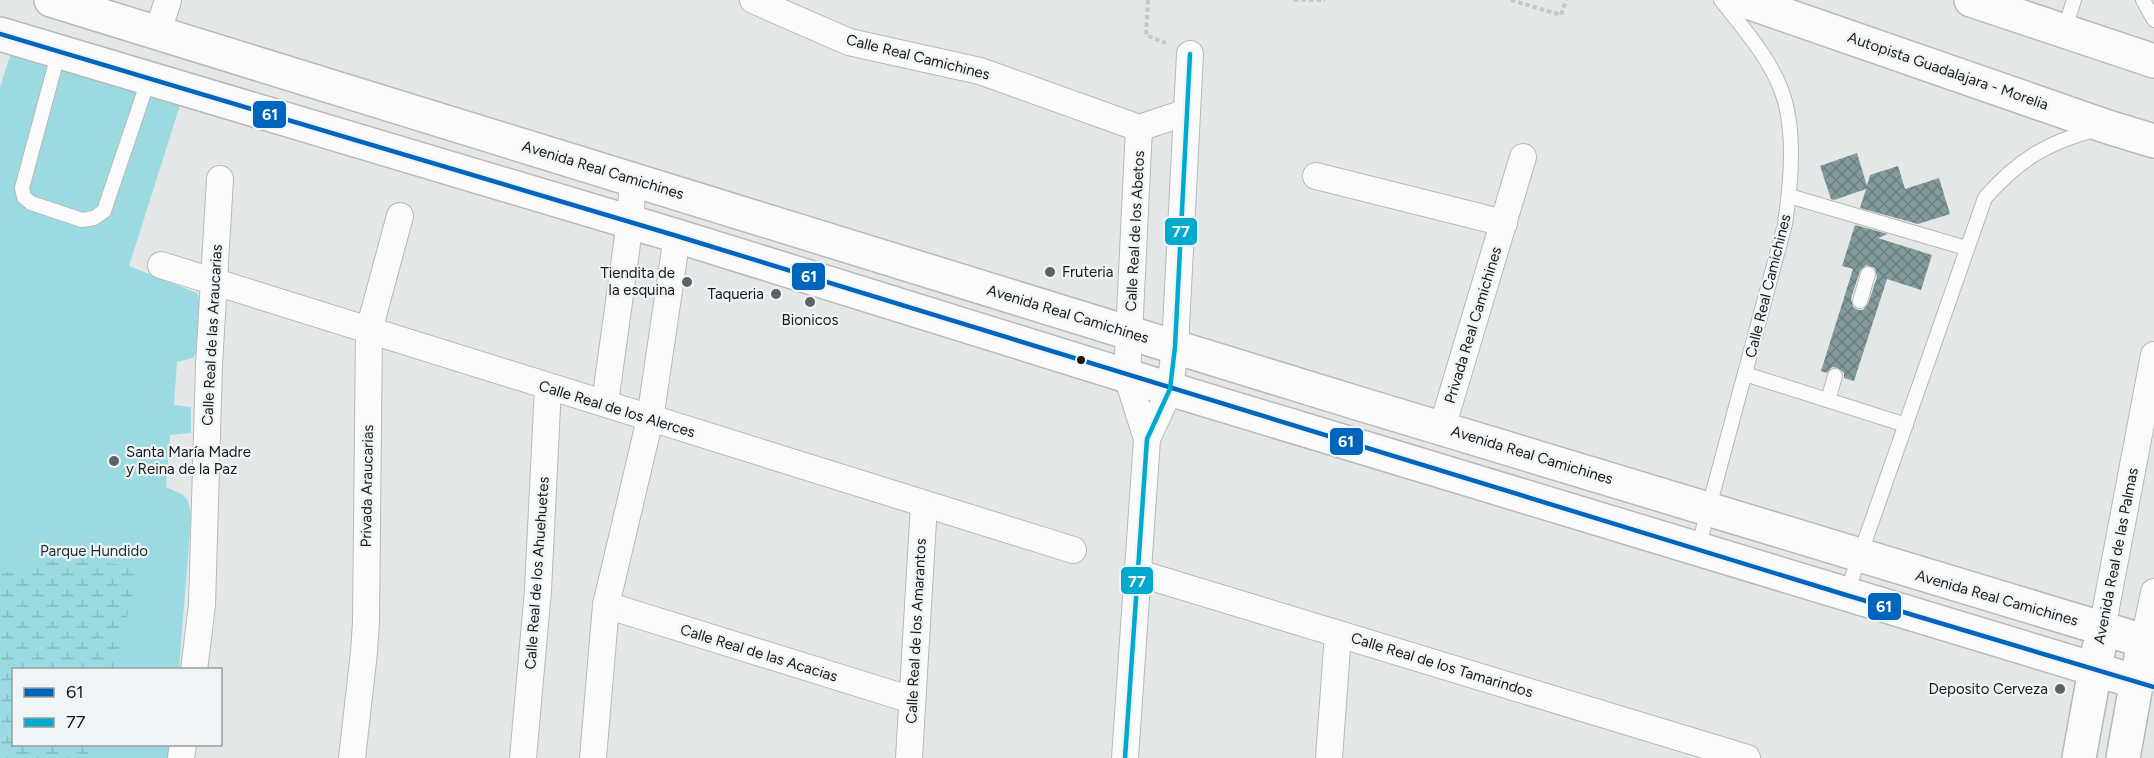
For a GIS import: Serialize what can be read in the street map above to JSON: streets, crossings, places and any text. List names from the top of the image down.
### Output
{
  "streets": {
    "main road": ["Autopista Guadalajara - Morelia", "Avenida Real Camichines", "Avenida Real de las Palmas"],
    "street": [
      "Calle Real Camichines",
      "Calle Real de los Abetos",
      "Privada Real Camichines",
      "Calle Real de las Araucarias",
      "Calle Real de los Alerces",
      "Privada Araucarias",
      "Calle Real de los Ahuehuetes",
      "Calle Real de los Amarantos",
      "Calle Real de las Acacias",
      "Calle Real de los Tamarindos"
    ]
  },
  "crossings": [
    ["Calle Real Camichines", "Avenida Real Camichines"],
    ["Calle Real Camichines", "Calle Real de los Abetos"],
    ["Avenida Real Camichines", "Calle Real de los Abetos"],
    ["Avenida Real Camichines", "Privada Real Camichines"],
    ["Avenida Real Camichines", "Avenida Real de las Palmas"],
    ["Calle Real de los Abetos", "Calle Real de los Tamarindos"],
    ["Calle Real de las Araucarias", "Calle Real de los Alerces"],
    ["Calle Real de los Alerces", "Privada Araucarias"],
    ["Calle Real de los Alerces", "Calle Real de los Ahuehuetes"],
    ["Calle Real de los Alerces", "Calle Real de los Amarantos"],
    ["Calle Real de los Amarantos", "Calle Real de las Acacias"]
  ],
  "parks": ["Parque Hundido"],
  "places": [
    "Fruteria",
    "Tiendita de la esquina",
    "Taqueria",
    "Bionicos",
    "Santa María Madre y Reina de la Paz",
    "Deposito Cerveza"
  ],
  "lines": ["transit line 61", "transit line 77"],
  "legend": ["61", "77"]
}
